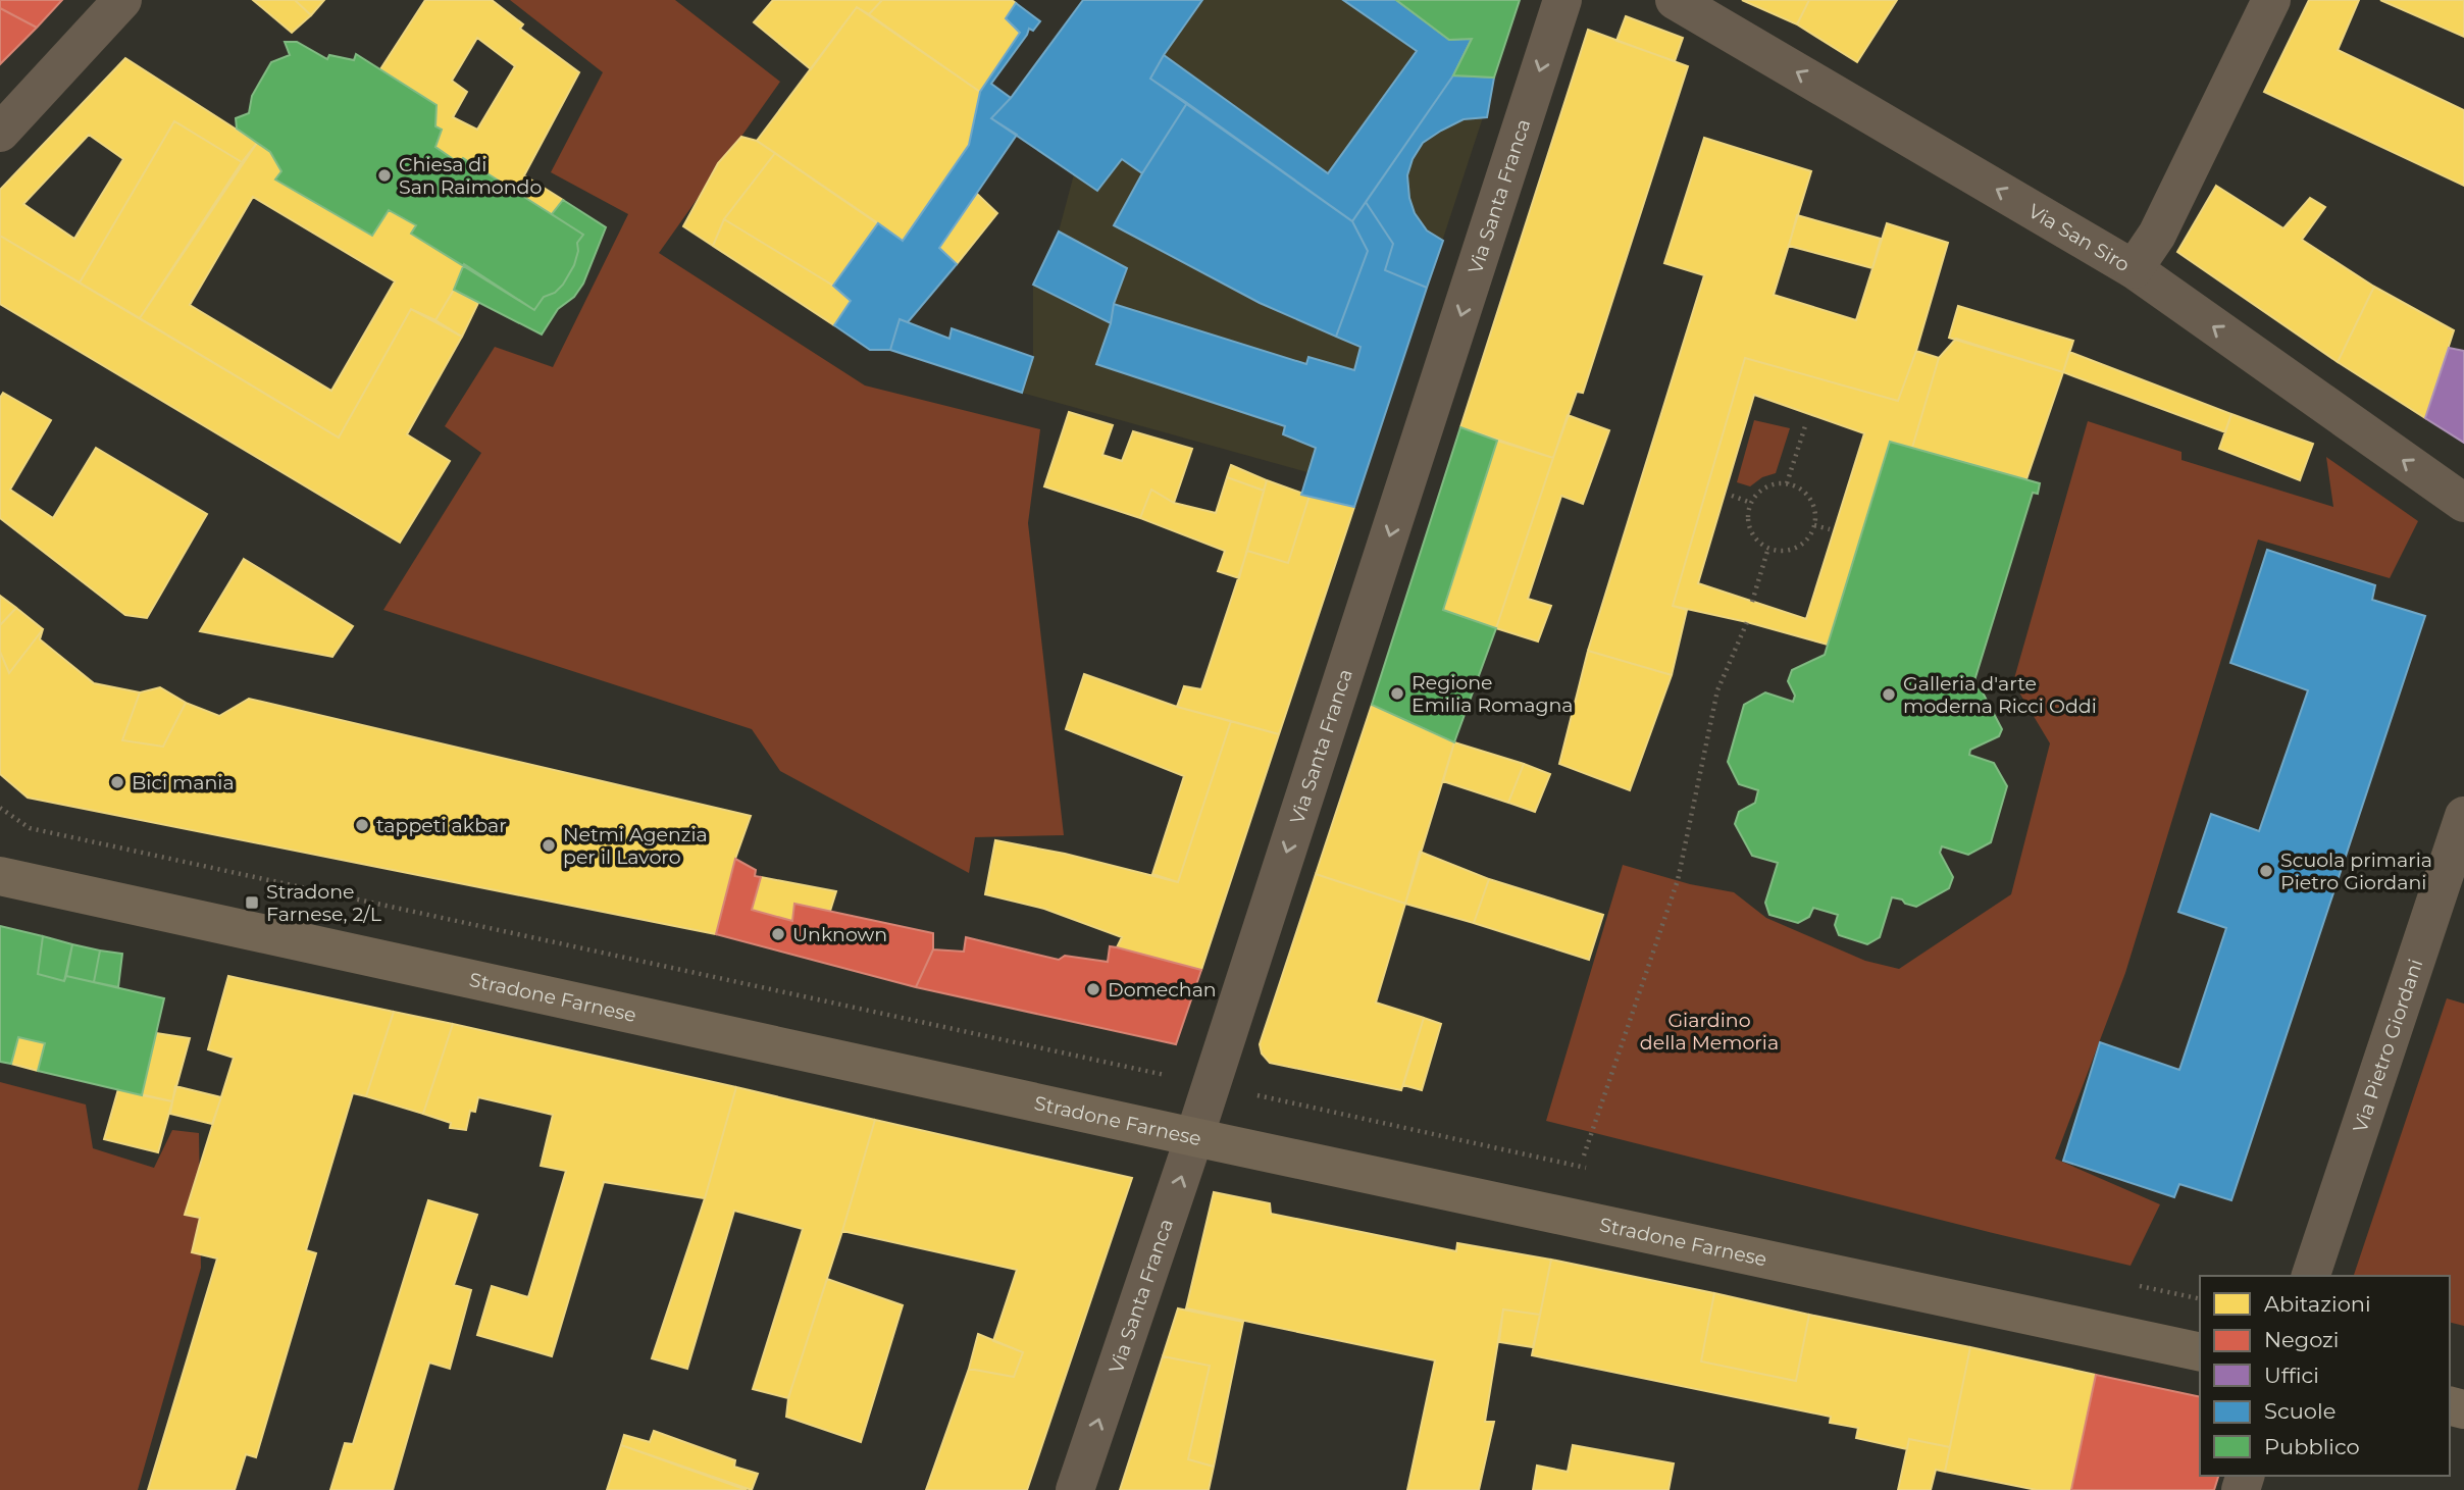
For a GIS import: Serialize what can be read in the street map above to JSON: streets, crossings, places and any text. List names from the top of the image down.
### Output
{
  "streets": {
    "street": [
      "Via Santa Franca",
      "Via San Siro",
      "Stradone Farnese",
      "Via Pietro Giordani"
    ]
  },
  "crossings": [
    ["Via Santa Franca", "Stradone Farnese"]
  ],
  "one_way": ["Via San Siro"],
  "parks": ["Giardino della Memoria"],
  "places": {
    "other": [
      "Chiesa di San Raimondo",
      "Regione Emilia Romagna",
      "Galleria d'arte moderna Ricci Oddi",
      "Bici mania",
      "tappeti akbar",
      "Netmi Agenzia per il Lavoro",
      "Scuola primaria Pietro Giordani",
      "Unknown",
      "Domechan"
    ],
    "transit": ["Stradone Farnese, 2/L"]
  },
  "legend": [
    "Abitazioni",
    "Negozi",
    "Uffici",
    "Scuole",
    "Pubblico"
  ]
}
